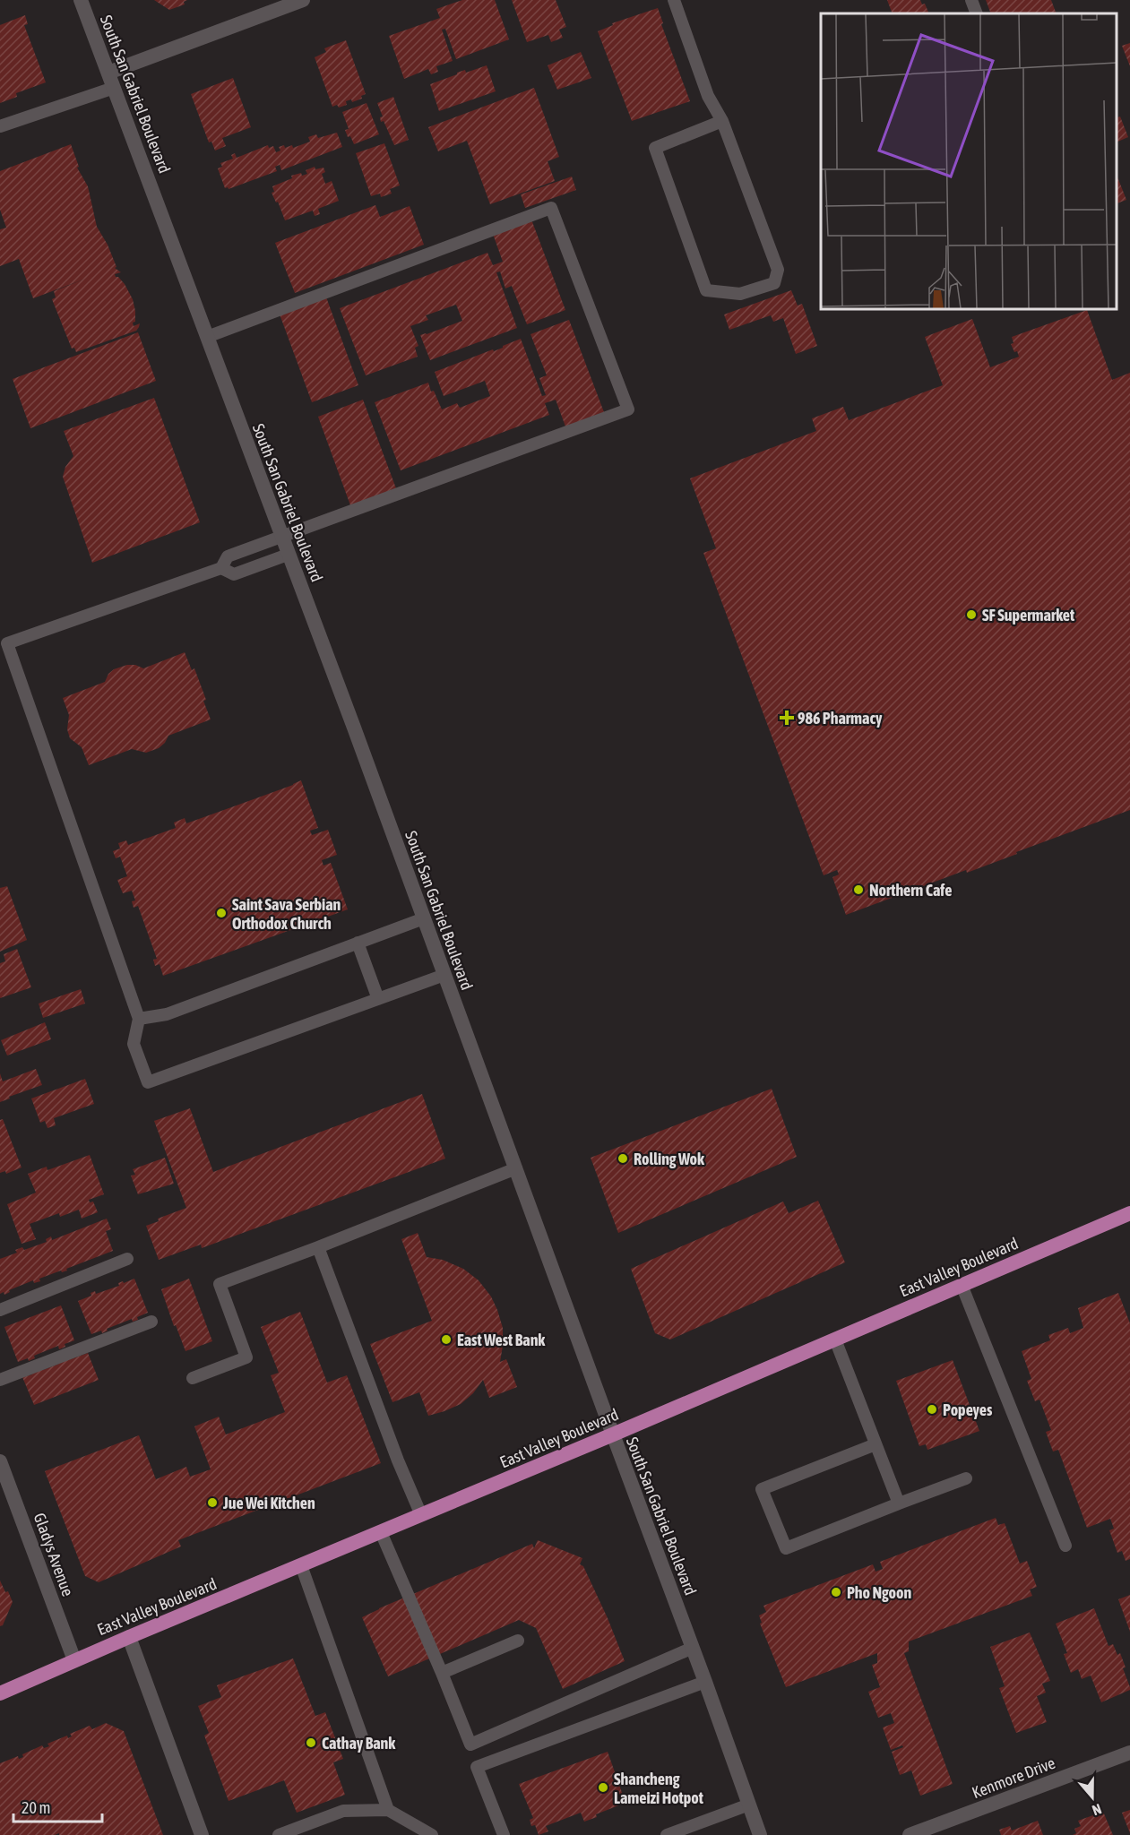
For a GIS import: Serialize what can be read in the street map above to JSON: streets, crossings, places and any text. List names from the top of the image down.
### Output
{
  "streets": {
    "main road": [
      "South San Gabriel Boulevard",
      "East Valley Boulevard",
      "Gladys Avenue",
      "Kenmore Drive"
    ]
  },
  "crossings": [
    ["South San Gabriel Boulevard", "East Valley Boulevard"],
    ["East Valley Boulevard", "Gladys Avenue"]
  ],
  "places": {
    "other": [
      "SF Supermarket",
      "Northern Cafe",
      "Saint Sava Serbian Orthodox Church",
      "Rolling Wok",
      "East West Bank",
      "Popeyes",
      "Jue Wei Kitchen",
      "Pho Ngoon",
      "Cathay Bank",
      "Shancheng Lameizi Hotpot"
    ],
    "health": ["986 Pharmacy"]
  },
  "scale_bar": "20 m",
  "north": "bottom"
}
